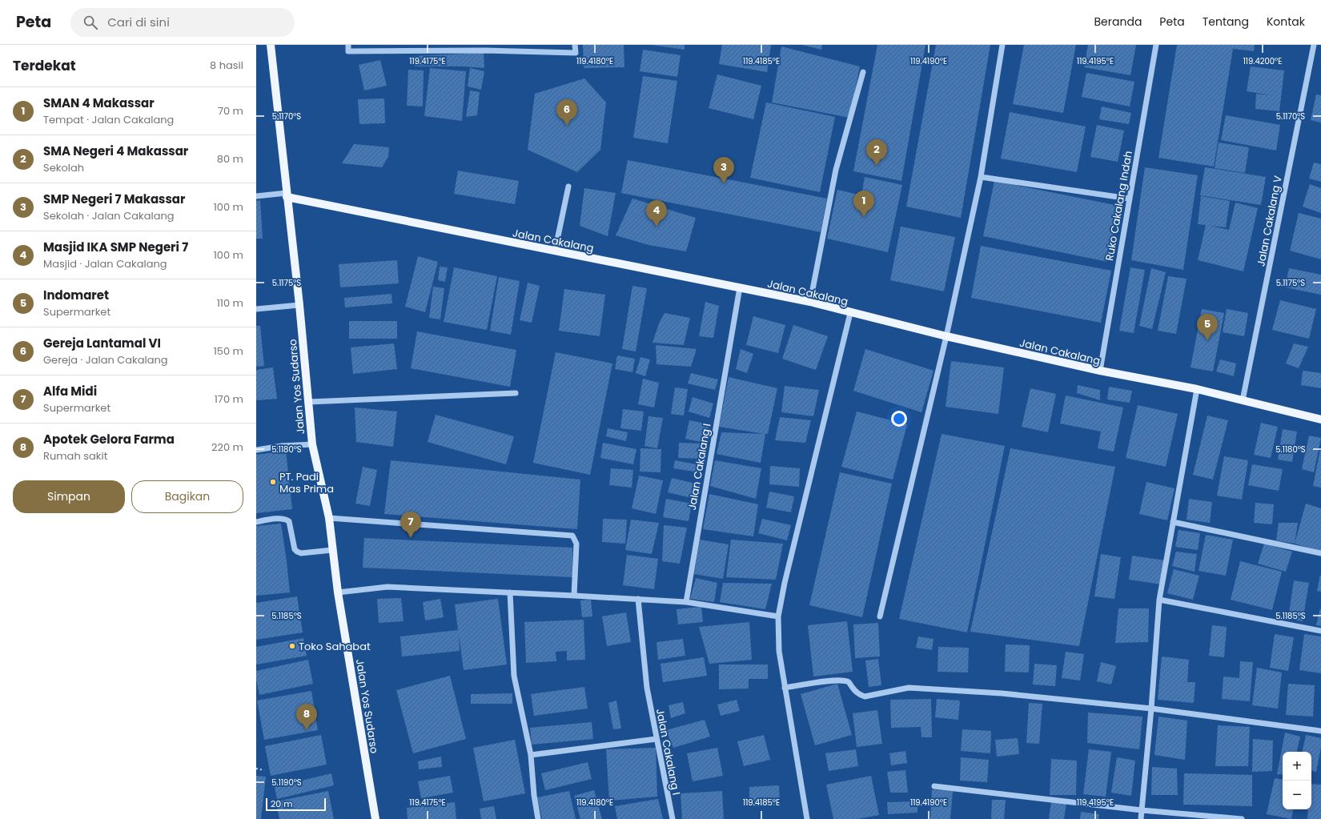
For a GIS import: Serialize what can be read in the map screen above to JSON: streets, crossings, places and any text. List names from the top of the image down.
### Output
{
  "streets": {
    "main road": ["Jalan Cakalang", "Jalan Yos Sudarso"],
    "street": ["Ruko Cakalang Indah", "Jalan Cakalang V", "Jalan Cakalang I"]
  },
  "crossings": [
    ["Ruko Cakalang Indah", "Jalan Cakalang"],
    ["Jalan Cakalang V", "Jalan Cakalang"],
    ["Jalan Cakalang", "Jalan Yos Sudarso"],
    ["Jalan Cakalang", "Jalan Cakalang I"]
  ],
  "places": ["PT. Padi Mas Prima", "Toko Sahabat"],
  "scale_bar": "20 m",
  "page": {
    "header": "Peta",
    "search": "Cari di sini",
    "nav": [
      "Beranda",
      "Peta",
      "Tentang",
      "Kontak"
    ],
    "heading": ["Terdekat", "8 hasil"],
    "list": [
      {
        "mark": "1",
        "name": "SMAN 4 Makassar",
        "note": "Tempat · Jalan Cakalang",
        "value": "70 m"
      },
      {
        "mark": "2",
        "name": "SMA Negeri 4 Makassar",
        "note": "Sekolah",
        "value": "80 m"
      },
      {
        "mark": "3",
        "name": "SMP Negeri 7 Makassar",
        "note": "Sekolah · Jalan Cakalang",
        "value": "100 m"
      },
      {
        "mark": "4",
        "name": "Masjid IKA SMP Negeri 7",
        "note": "Masjid · Jalan Cakalang",
        "value": "100 m"
      },
      {
        "mark": "5",
        "name": "Indomaret",
        "note": "Supermarket",
        "value": "110 m"
      },
      {
        "mark": "6",
        "name": "Gereja Lantamal VI",
        "note": "Gereja · Jalan Cakalang",
        "value": "150 m"
      },
      {
        "mark": "7",
        "name": "Alfa Midi",
        "note": "Supermarket",
        "value": "170 m"
      },
      {
        "mark": "8",
        "name": "Apotek Gelora Farma",
        "note": "Rumah sakit",
        "value": "220 m"
      }
    ],
    "pins": [
      "6",
      "2",
      "3",
      "1",
      "4",
      "5",
      "7",
      "8"
    ],
    "buttons": ["Simpan", "Bagikan"],
    "map_buttons": ["+", "−"],
    "scale": "20 m"
  },
  "coordinates": [
    "119.4175°E",
    "119.4180°E",
    "119.4185°E",
    "119.4190°E",
    "119.4195°E",
    "119.4200°E",
    "5.1170°S",
    "5.1175°S",
    "5.1180°S",
    "5.1185°S",
    "5.1190°S"
  ]
}
